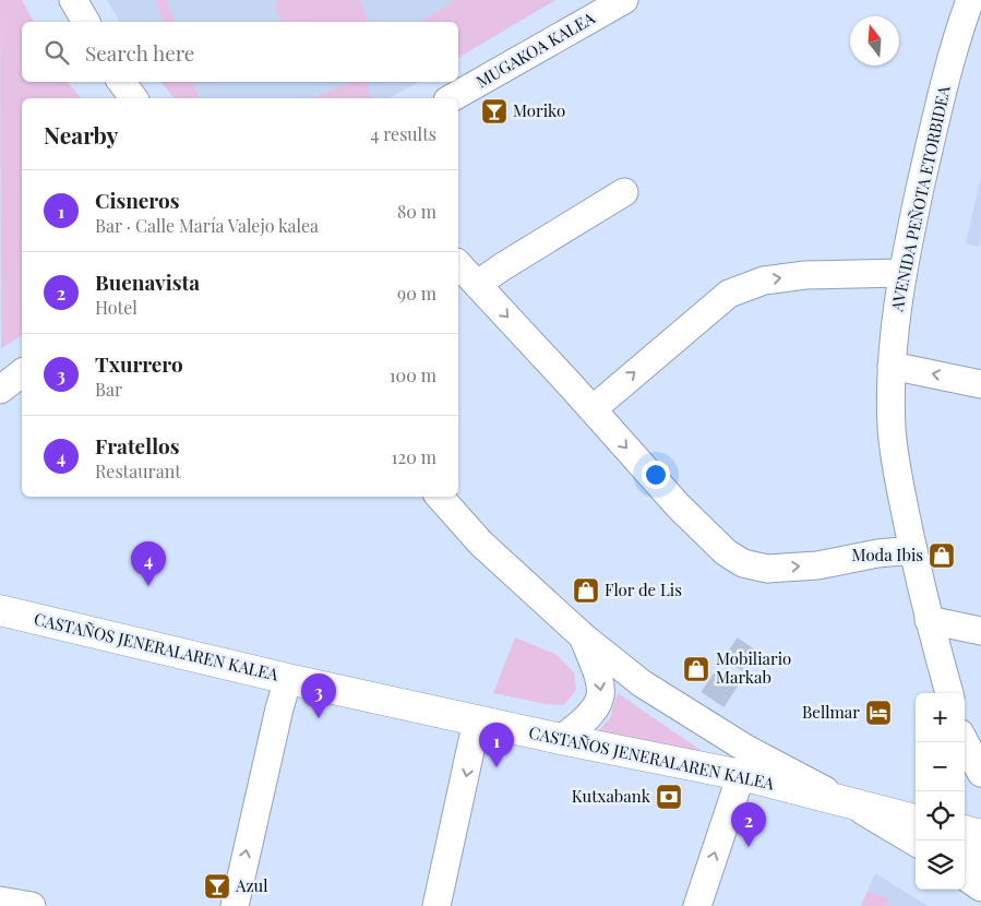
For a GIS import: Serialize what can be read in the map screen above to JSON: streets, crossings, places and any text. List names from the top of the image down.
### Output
{
  "streets": {
    "street": ["MUGAKOA KALEA", "AVENIDA PEÑOTA ETORBIDEA", "CASTAÑOS JENERALAREN KALEA"]
  },
  "places": {
    "bar": ["Moriko", "Azul"],
    "shop": ["Moda Ibis", "Flor de Lis", "Mobiliario Markab"],
    "hotel": ["Bellmar"],
    "bank": ["Kutxabank"]
  },
  "north": "top",
  "page": {
    "search": "Search here",
    "heading": ["Nearby", "4 results"],
    "list": [
      {
        "mark": "1",
        "name": "Cisneros",
        "note": "Bar · Calle María Valejo kalea",
        "value": "80 m"
      },
      {
        "mark": "2",
        "name": "Buenavista",
        "note": "Hotel",
        "value": "90 m"
      },
      {
        "mark": "3",
        "name": "Txurrero",
        "note": "Bar",
        "value": "100 m"
      },
      {
        "mark": "4",
        "name": "Fratellos",
        "note": "Restaurant",
        "value": "120 m"
      }
    ],
    "pins": [
      "4",
      "3",
      "1",
      "2"
    ],
    "map_buttons": ["+", "−"]
  }
}
